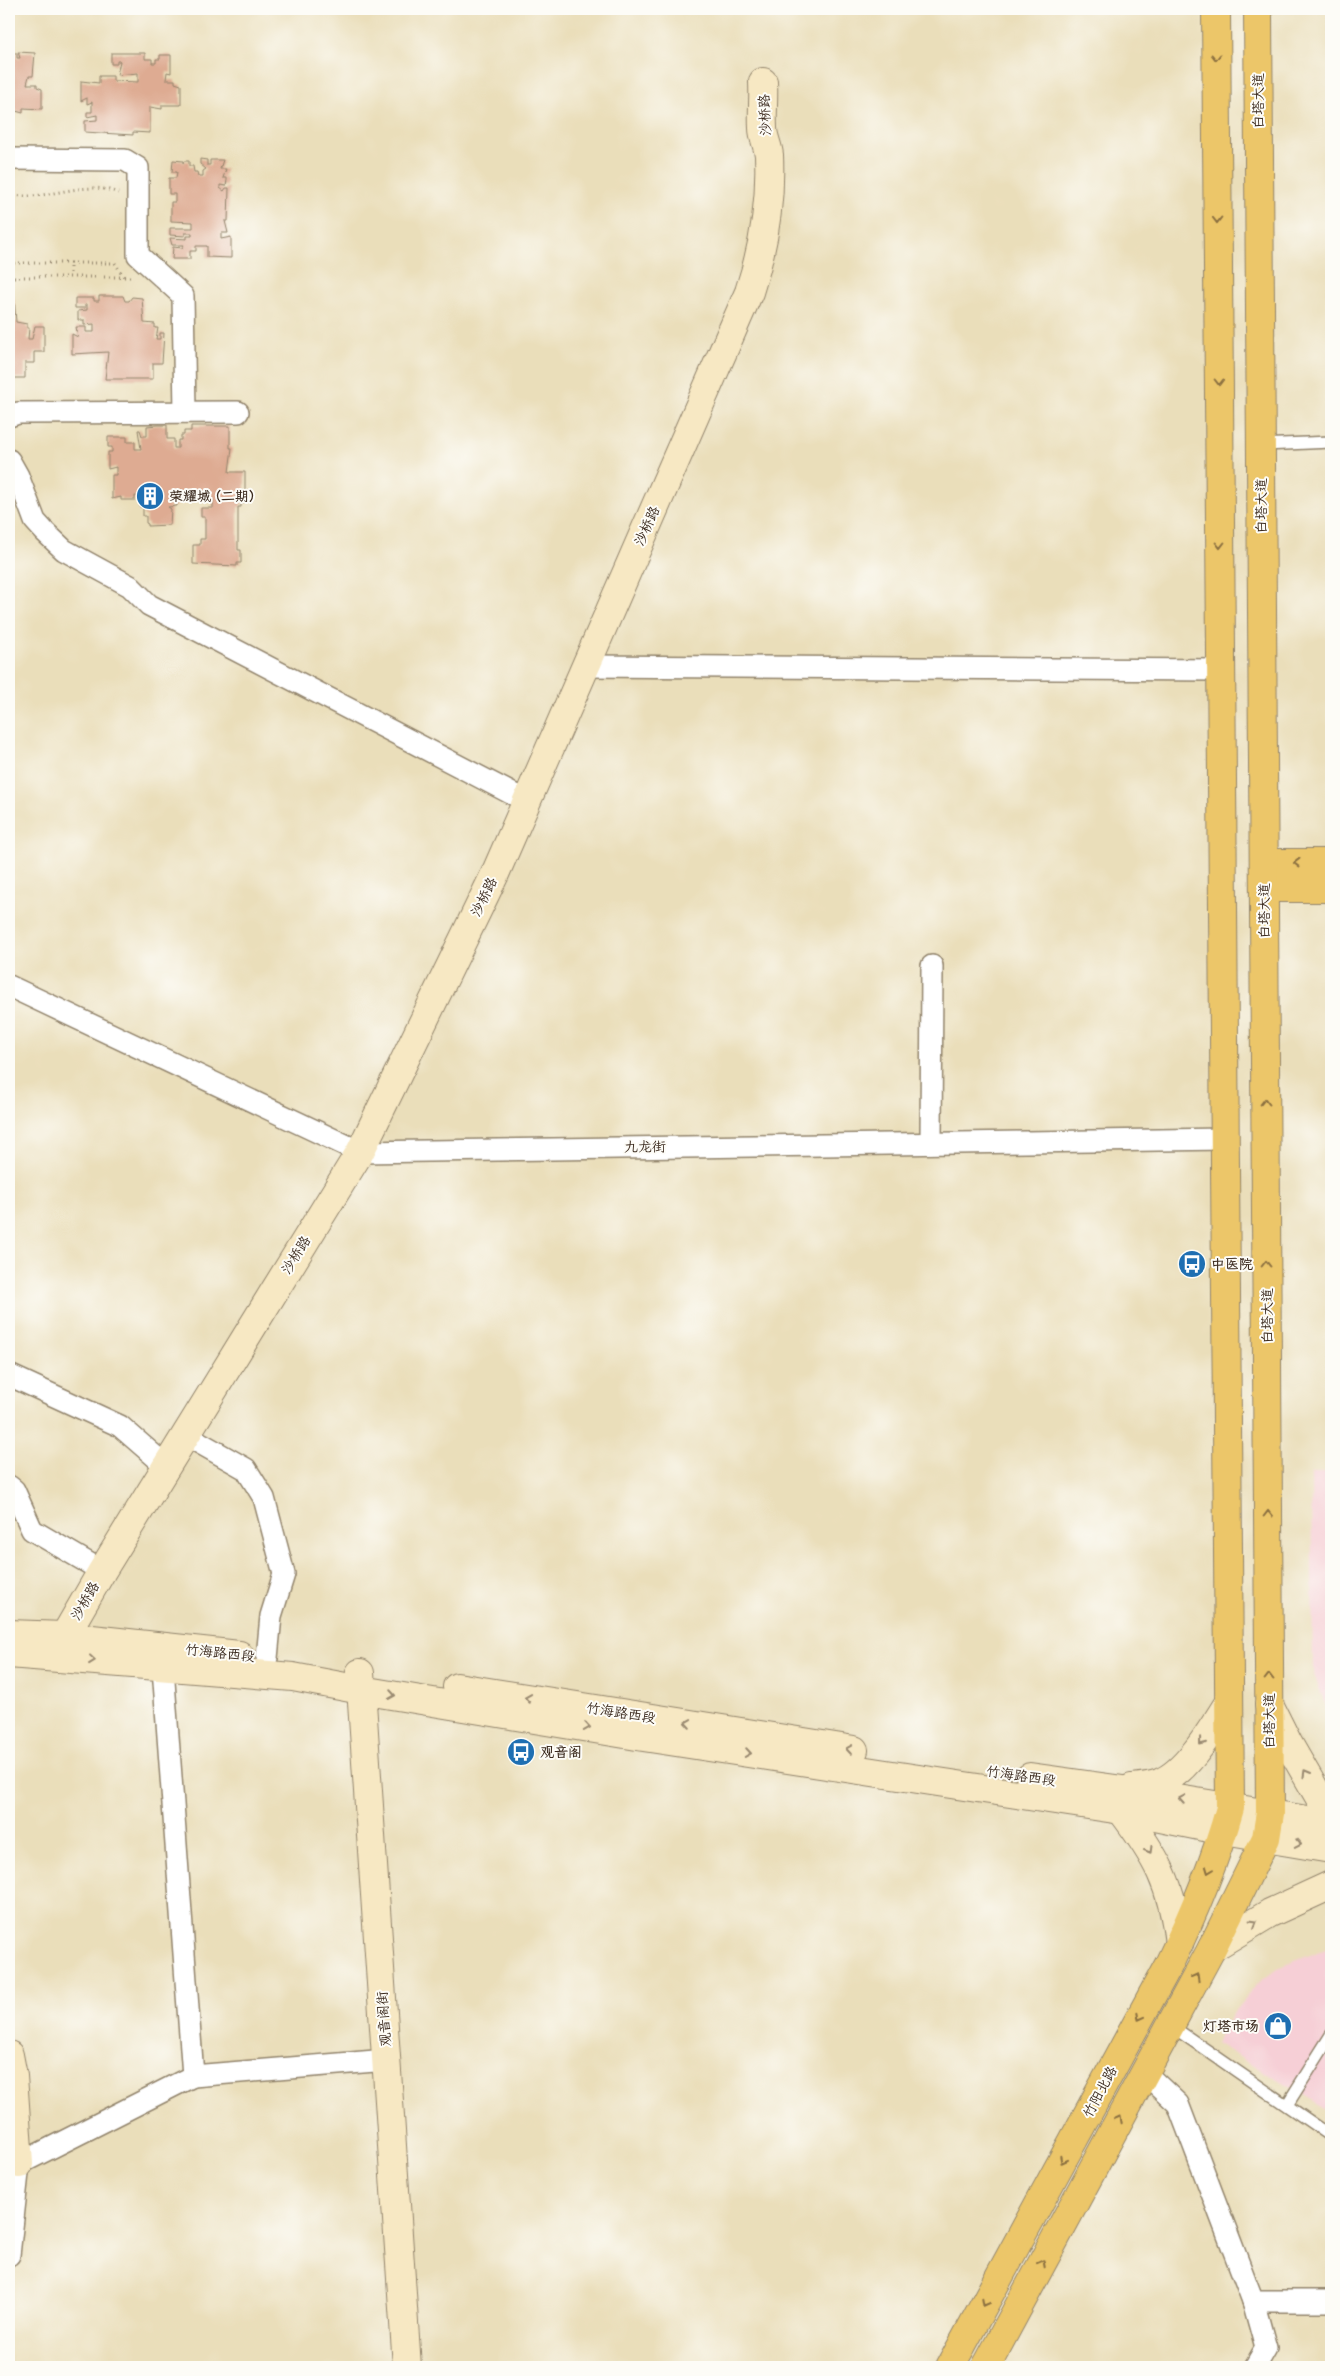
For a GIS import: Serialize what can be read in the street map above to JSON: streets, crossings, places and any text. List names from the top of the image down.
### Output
{
  "streets": {
    "highway": ["白塔大道", "竹阳北路"],
    "street": [
      "沙桥路",
      "九龙街",
      "竹海路西段",
      "观音阁街"
    ]
  },
  "crossings": [
    ["白塔大道", "竹海路西段"],
    ["沙桥路", "九龙街"],
    ["沙桥路", "竹海路西段"],
    ["竹海路西段", "观音阁街"],
    ["竹海路西段", "竹阳北路"]
  ],
  "places": {
    "building": ["荣耀城 (二期)"],
    "bus stop": ["中医院", "观音阁"],
    "shop": ["灯塔市场"]
  }
}
